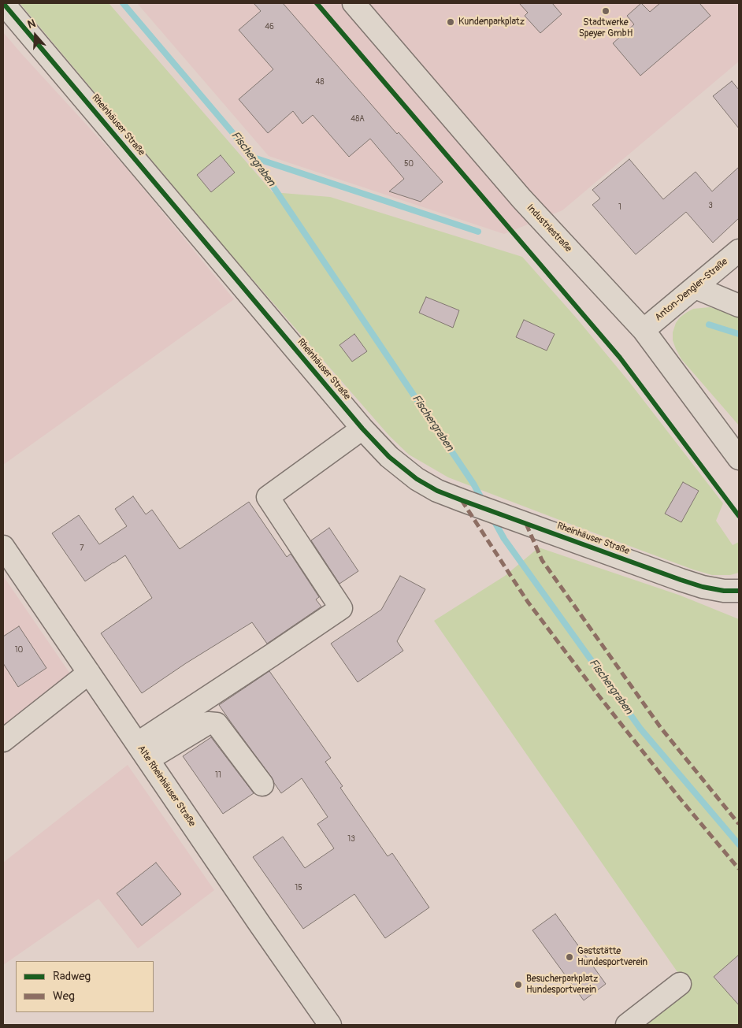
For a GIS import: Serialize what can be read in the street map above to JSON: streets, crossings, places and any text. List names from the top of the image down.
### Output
{
  "streets": {
    "street": [
      "Rheinhäuser Straße",
      "Industriestraße",
      "Anton-Dengler-Straße",
      "Alte Rheinhäuser Straße"
    ]
  },
  "crossings": [
    ["Industriestraße", "Anton-Dengler-Straße"]
  ],
  "water": ["Fischergraben"],
  "places": [
    "Stadtwerke Speyer GmbH",
    "Kundenparkplatz",
    "Gaststätte Hundesportverein",
    "Besucherparkplatz Hundesportverein"
  ],
  "house_numbers": [
    "46",
    "48",
    "48A",
    "50",
    "3",
    "1",
    "7",
    "10",
    "11",
    "13",
    "15"
  ],
  "legend": ["Radweg", "Weg"],
  "north": "top"
}
